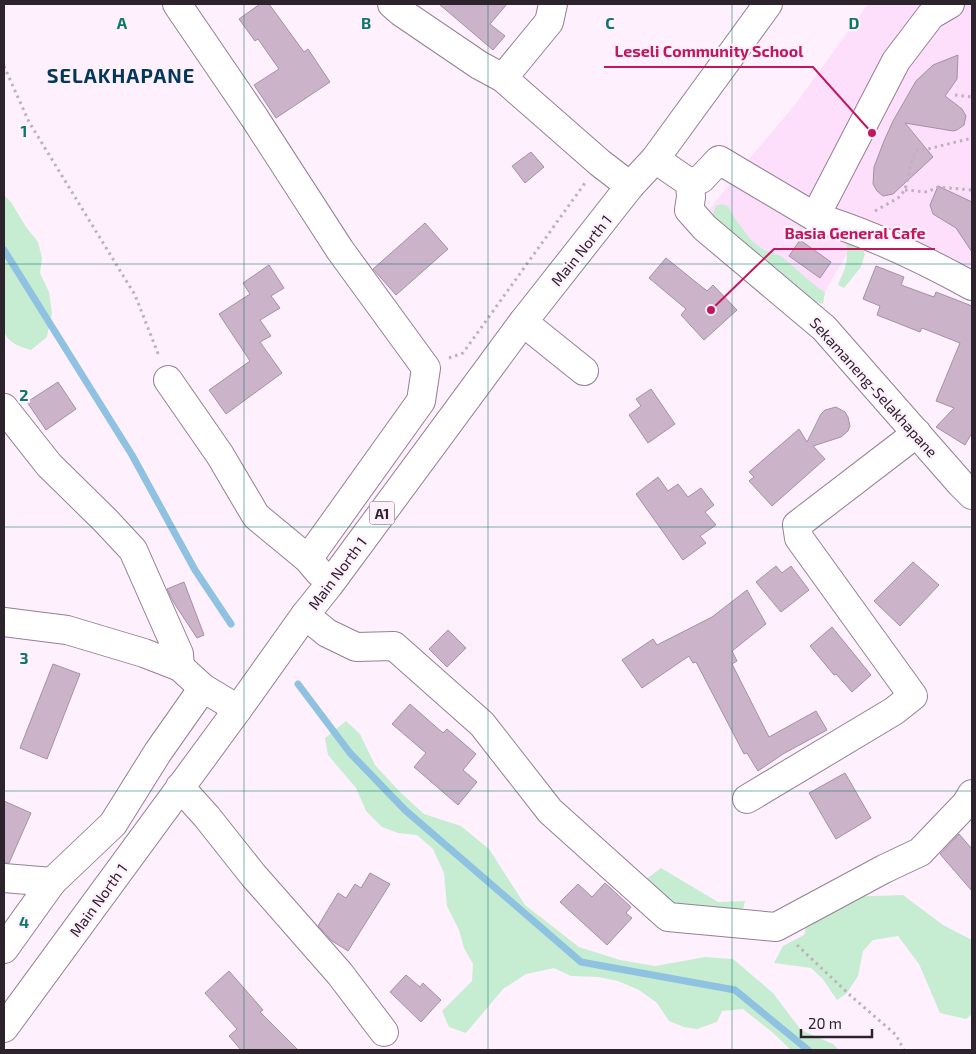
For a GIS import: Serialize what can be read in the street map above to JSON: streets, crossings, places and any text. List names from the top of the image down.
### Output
{
  "streets": {
    "street": ["Main North 1", "Sekamaneng-Selakhapane", "A1"]
  },
  "districts": ["SELAKHAPANE"],
  "places": ["Leseli Community School", "Basia General Cafe"],
  "scale_bar": "20 m",
  "grid": {
    "columns": [
      "A",
      "B",
      "C",
      "D"
    ],
    "rows": [
      "1",
      "2",
      "3",
      "4"
    ]
  }
}
